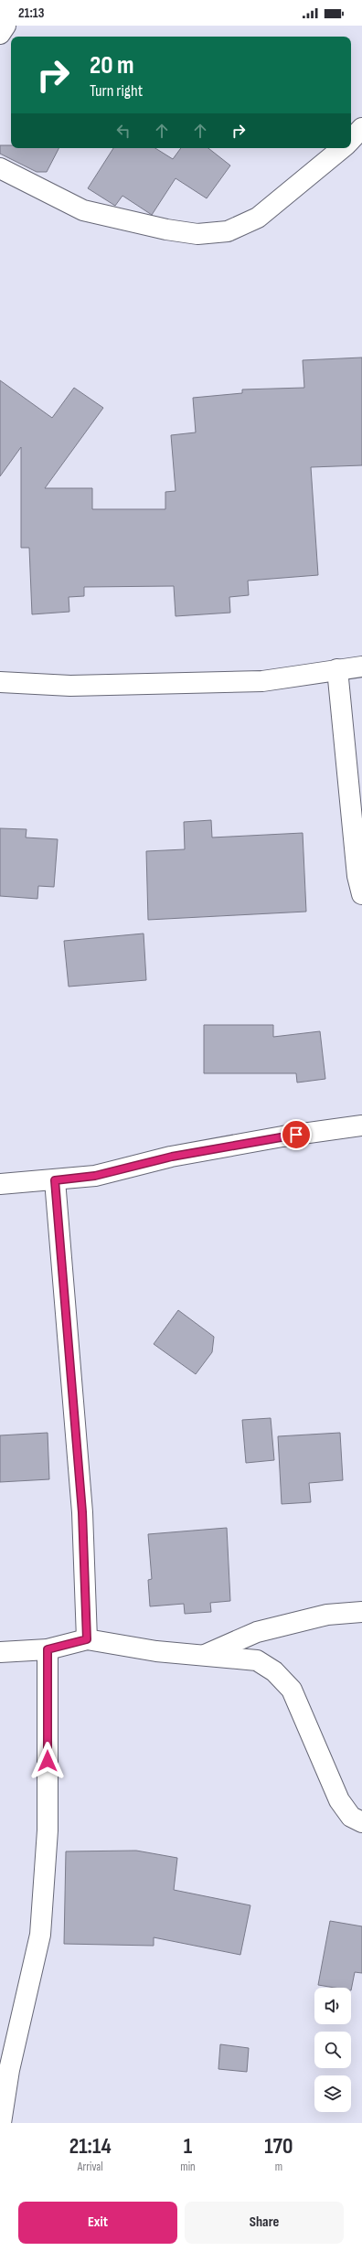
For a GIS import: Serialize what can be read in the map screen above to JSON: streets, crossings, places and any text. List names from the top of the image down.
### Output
{
  "page": {
    "status": "21:13",
    "turn": ["20 m", "Turn right"],
    "eta": [
      "21:14",
      "Arrival",
      "1",
      "min",
      "170",
      "m"
    ],
    "buttons": ["Exit", "Share"]
  }
}
